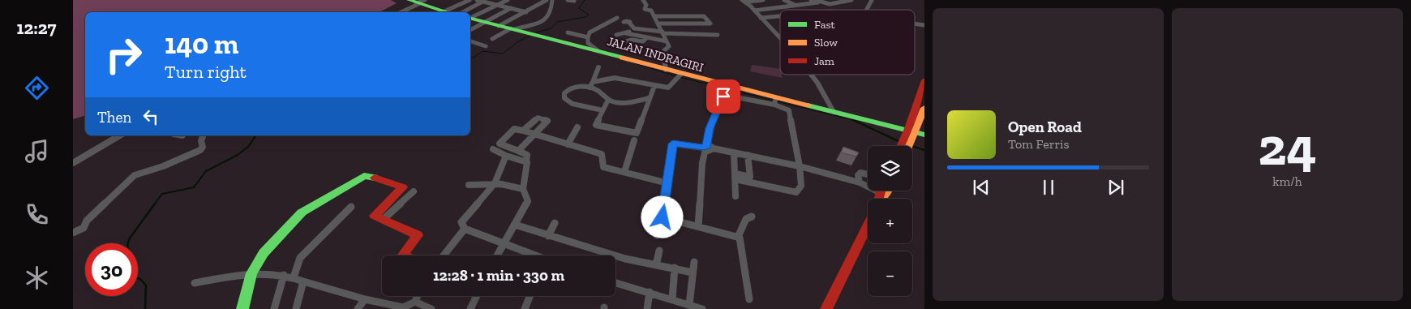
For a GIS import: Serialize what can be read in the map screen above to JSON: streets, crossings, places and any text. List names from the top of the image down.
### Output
{
  "streets": {
    "street": ["JALAN INDRAGIRI"]
  },
  "legend": ["Fast", "Slow", "Jam"],
  "page": {
    "tabs": "12:27",
    "tile": ["24", "km/h"],
    "turn": ["140 m", "Turn right"],
    "then": "Then",
    "song": ["Open Road", "Tom Ferris"],
    "map_buttons": ["+", "−"],
    "limit": "30",
    "trip": "12:28 · 1 min · 330 m"
  }
}
